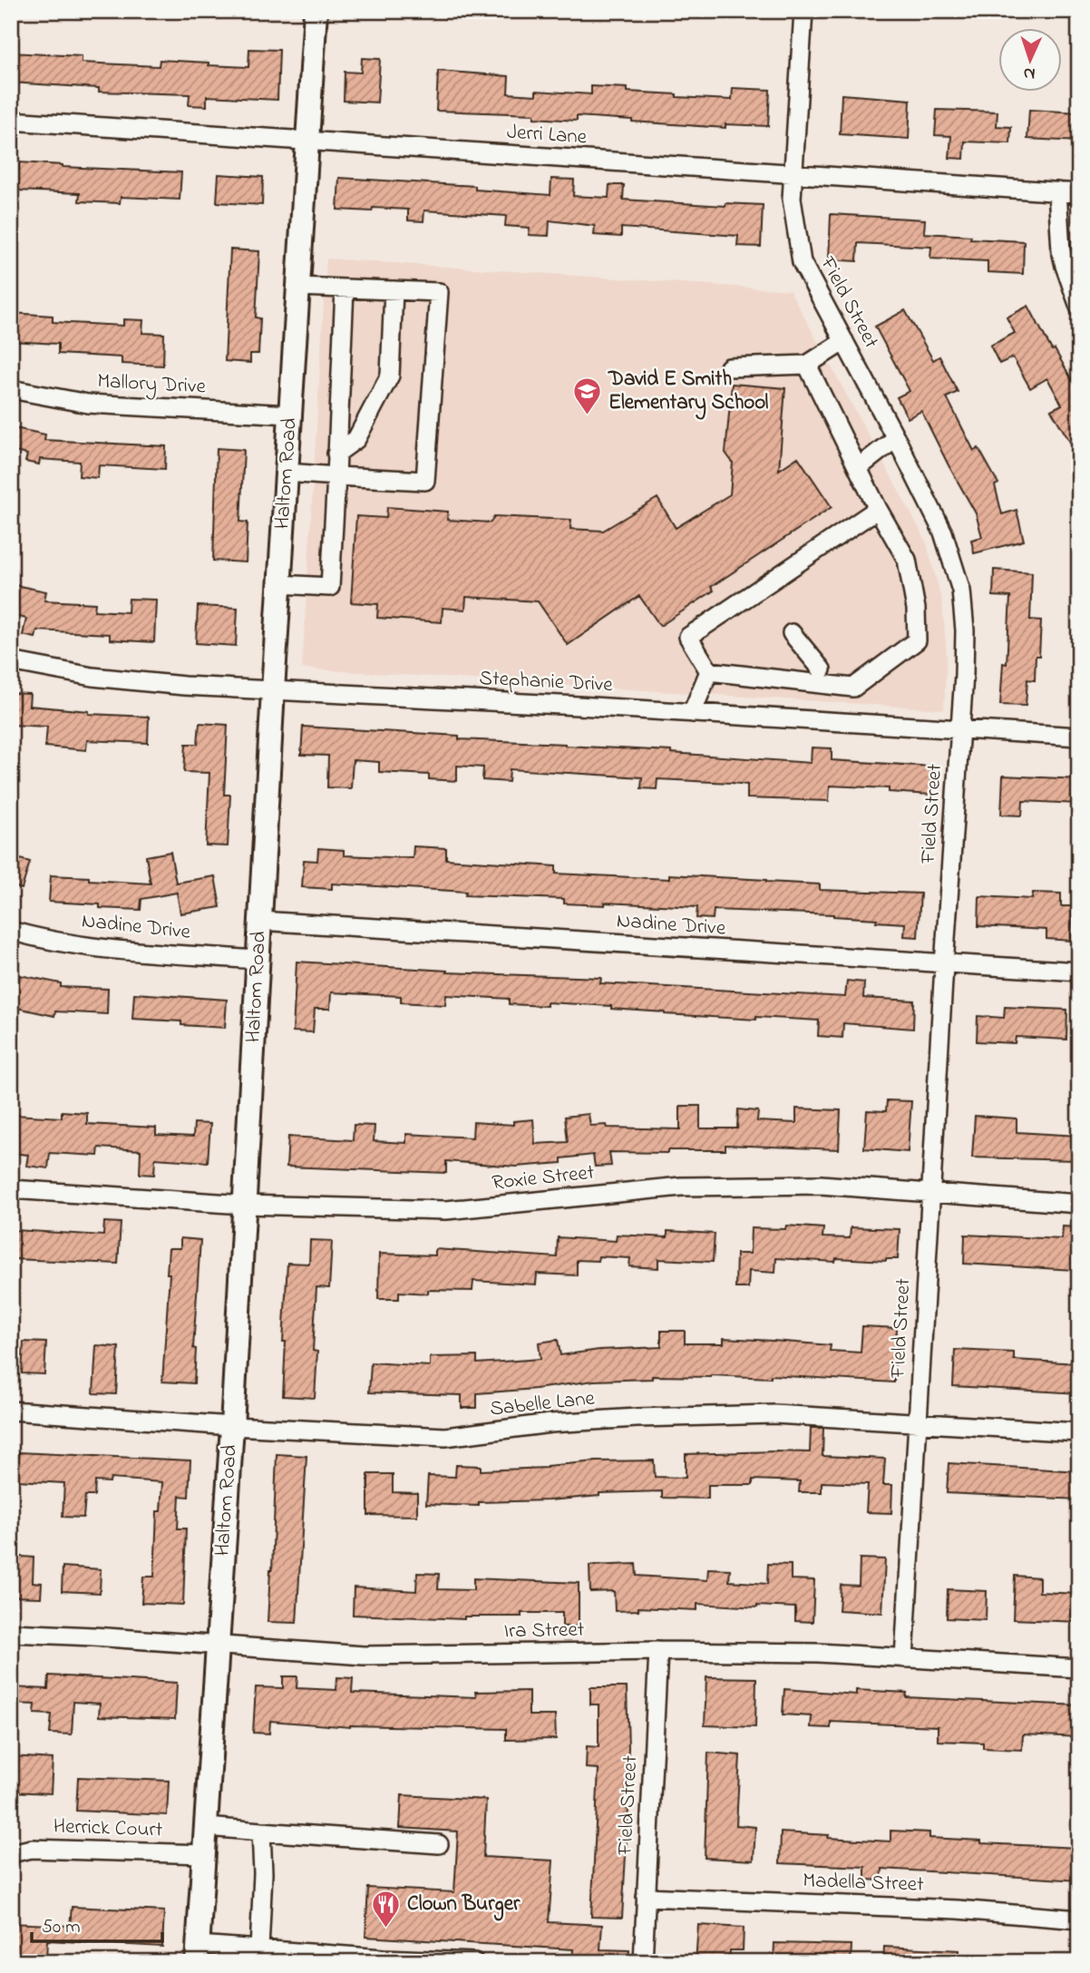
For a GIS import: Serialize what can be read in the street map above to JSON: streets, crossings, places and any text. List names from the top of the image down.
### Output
{
  "streets": {
    "main road": ["Haltom Road"],
    "street": [
      "Jerri Lane",
      "Field Street",
      "Mallory Drive",
      "Stephanie Drive",
      "Nadine Drive",
      "Roxie Street",
      "Sabelle Lane",
      "Ira Street",
      "Herrick Court",
      "Madella Street"
    ]
  },
  "crossings": [
    ["Jerri Lane", "Field Street"],
    ["Jerri Lane", "Haltom Road"],
    ["Field Street", "Stephanie Drive"],
    ["Field Street", "Nadine Drive"],
    ["Field Street", "Roxie Street"],
    ["Field Street", "Sabelle Lane"],
    ["Field Street", "Ira Street"],
    ["Field Street", "Madella Street"],
    ["Mallory Drive", "Haltom Road"],
    ["Haltom Road", "Stephanie Drive"],
    ["Haltom Road", "Nadine Drive"],
    ["Haltom Road", "Roxie Street"],
    ["Haltom Road", "Sabelle Lane"],
    ["Haltom Road", "Ira Street"],
    ["Haltom Road", "Herrick Court"]
  ],
  "places": {
    "school or university": ["David E Smith Elementary School"],
    "restaurant": ["Clown Burger"]
  },
  "scale_bar": "50 m",
  "north": "bottom"
}
